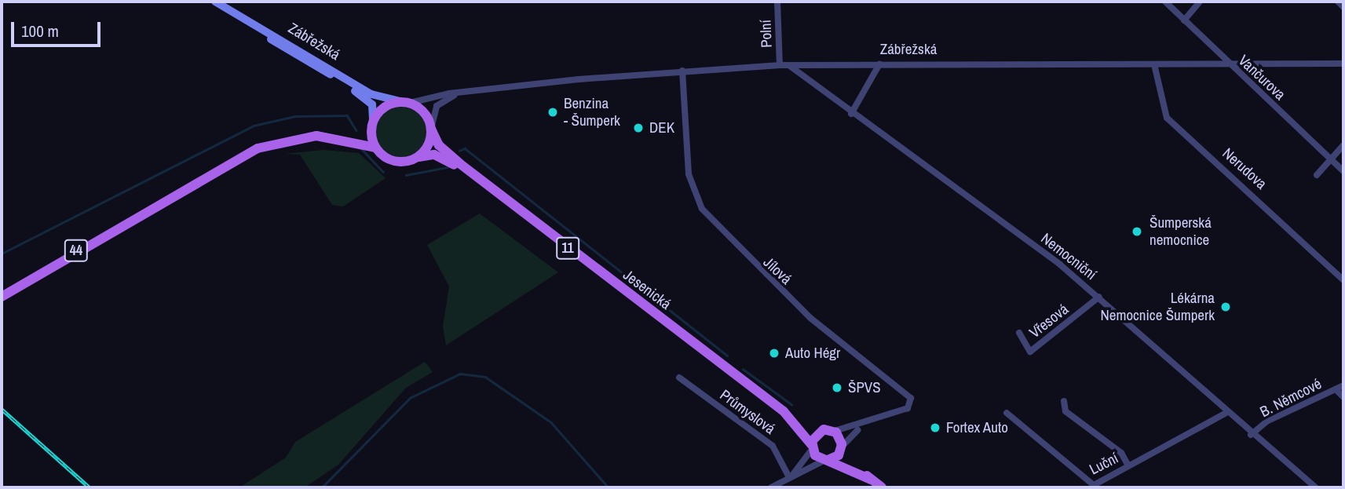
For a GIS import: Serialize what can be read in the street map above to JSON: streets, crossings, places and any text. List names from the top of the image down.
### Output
{
  "streets": {
    "main road": [
      "Zábřežská",
      "11",
      "44",
      "Jesenická"
    ],
    "street": [
      "Polní",
      "Vančurova",
      "Nerudova",
      "Nemocniční",
      "Jílová",
      "Vřesová",
      "B. Němcové",
      "Průmyslová",
      "Luční"
    ]
  },
  "crossings": [
    ["Polní", "Zábřežská"],
    ["Zábřežská", "Vančurova"],
    ["Zábřežská", "Nerudova"],
    ["Zábřežská", "11"],
    ["Zábřežská", "44"],
    ["Zábřežská", "Nemocniční"],
    ["Zábřežská", "Jílová"],
    ["Zábřežská", "Jesenická"],
    ["11", "44"],
    ["11", "Jesenická"],
    ["44", "Jesenická"],
    ["Nemocniční", "Vřesová"],
    ["Nemocniční", "B. Němcové"],
    ["Nemocniční", "Luční"],
    ["Jílová", "Jesenická"]
  ],
  "places": [
    "Benzina - Šumperk",
    "DEK",
    "Šumperská nemocnice",
    "Lékárna Nemocnice Šumperk",
    "Auto Hégr",
    "ŠPVS",
    "Fortex Auto"
  ],
  "scale_bar": "100 m"
}
